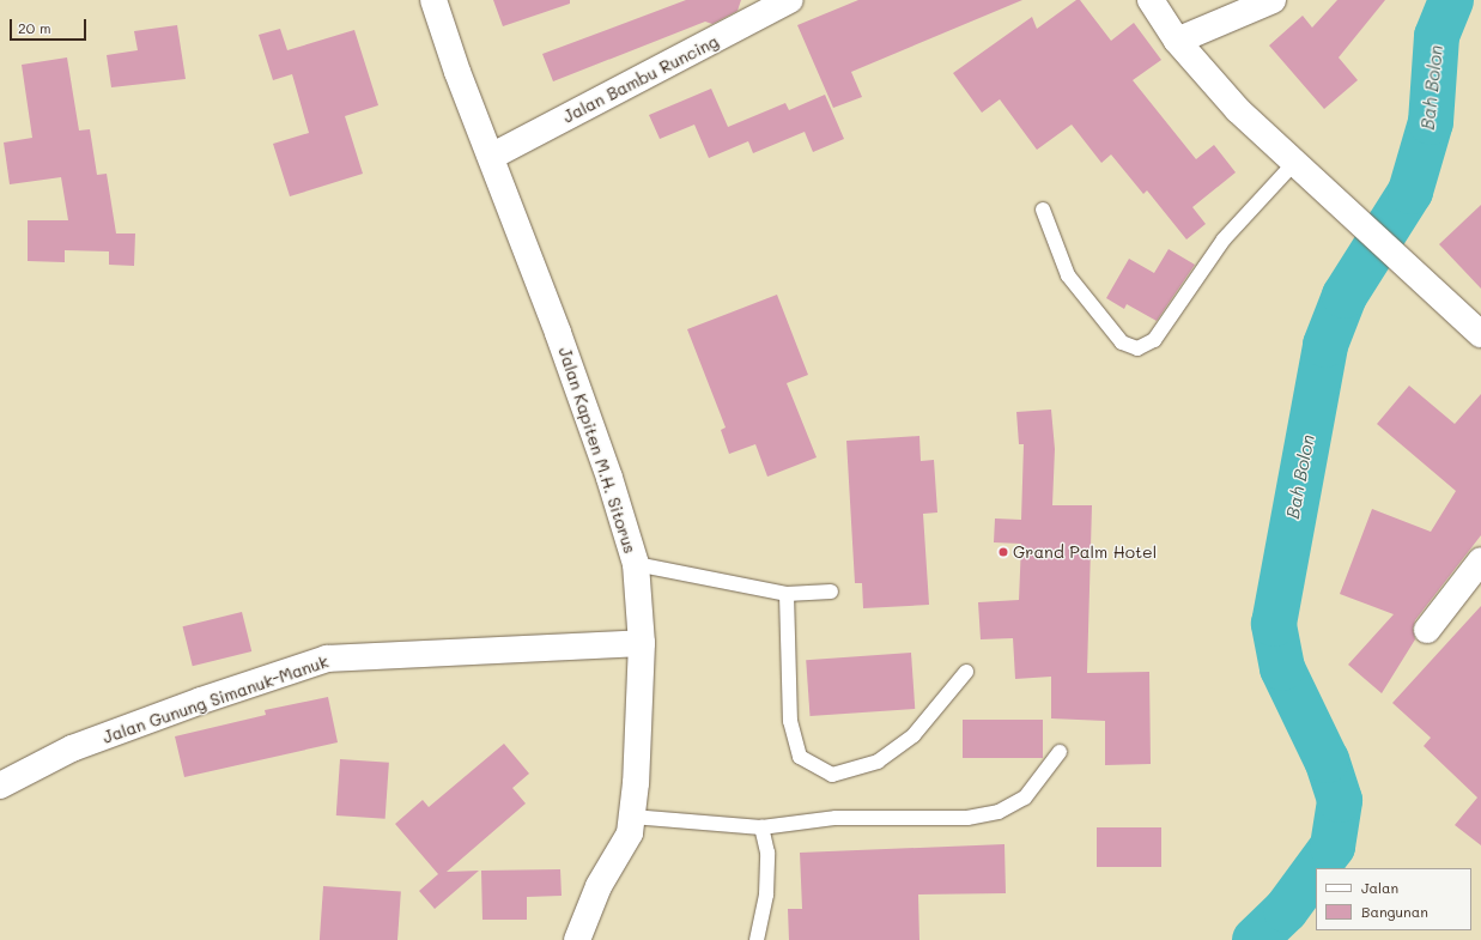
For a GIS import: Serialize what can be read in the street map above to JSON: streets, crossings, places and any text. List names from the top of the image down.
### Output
{
  "streets": {
    "street": ["Jalan Bambu Runcing", "Jalan Kapiten M.H. Sitorus", "Jalan Gunung Simanuk-Manuk"]
  },
  "crossings": [
    ["Jalan Bambu Runcing", "Jalan Kapiten M.H. Sitorus"],
    ["Jalan Kapiten M.H. Sitorus", "Jalan Gunung Simanuk-Manuk"]
  ],
  "water": ["Bah Bolon"],
  "places": ["Grand Palm Hotel"],
  "legend": ["Jalan", "Bangunan"],
  "scale_bar": "20 m"
}
